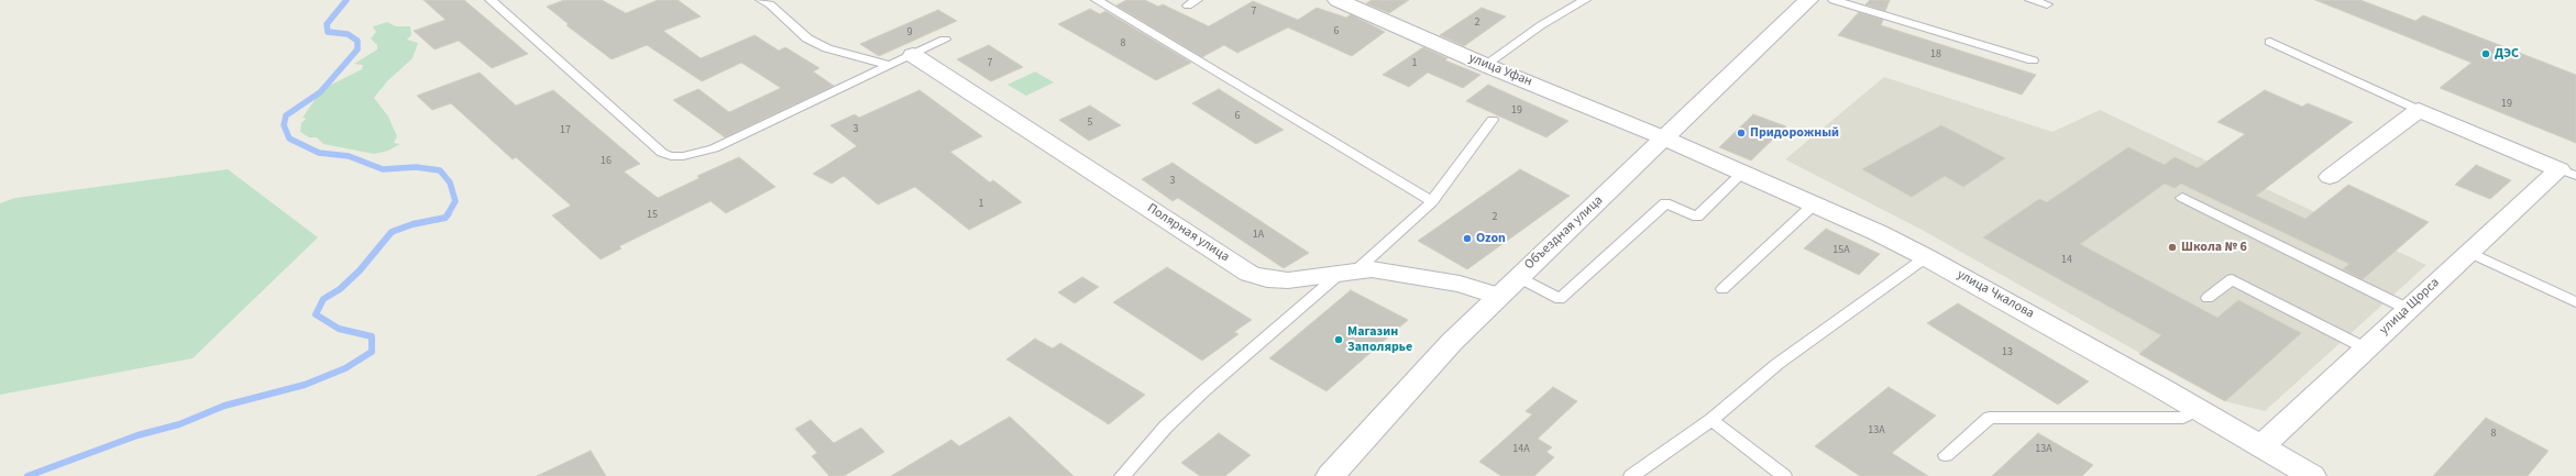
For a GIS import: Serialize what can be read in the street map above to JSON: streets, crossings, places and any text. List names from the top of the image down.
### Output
{
  "streets": {
    "street": [
      "улица Уфан",
      "Полярная улица",
      "Объездная улица",
      "улица Чкалова",
      "улица Щорса"
    ]
  },
  "crossings": [
    ["улица Уфан", "Объездная улица"],
    ["улица Уфан", "улица Чкалова"],
    ["Полярная улица", "Объездная улица"],
    ["Объездная улица", "улица Чкалова"],
    ["улица Чкалова", "улица Щорса"]
  ],
  "places": [
    "ДЭС",
    "Придорожный",
    "Ozon",
    "Школа № 6",
    "Магазин Заполярье"
  ],
  "house_numbers": [
    "7",
    "2",
    "6",
    "9",
    "8",
    "18",
    "7",
    "1",
    "19",
    "19",
    "6",
    "5",
    "3",
    "17",
    "16",
    "3",
    "1",
    "15",
    "2",
    "1А",
    "15А",
    "14",
    "13",
    "13А",
    "8",
    "14А",
    "13А"
  ]
}
